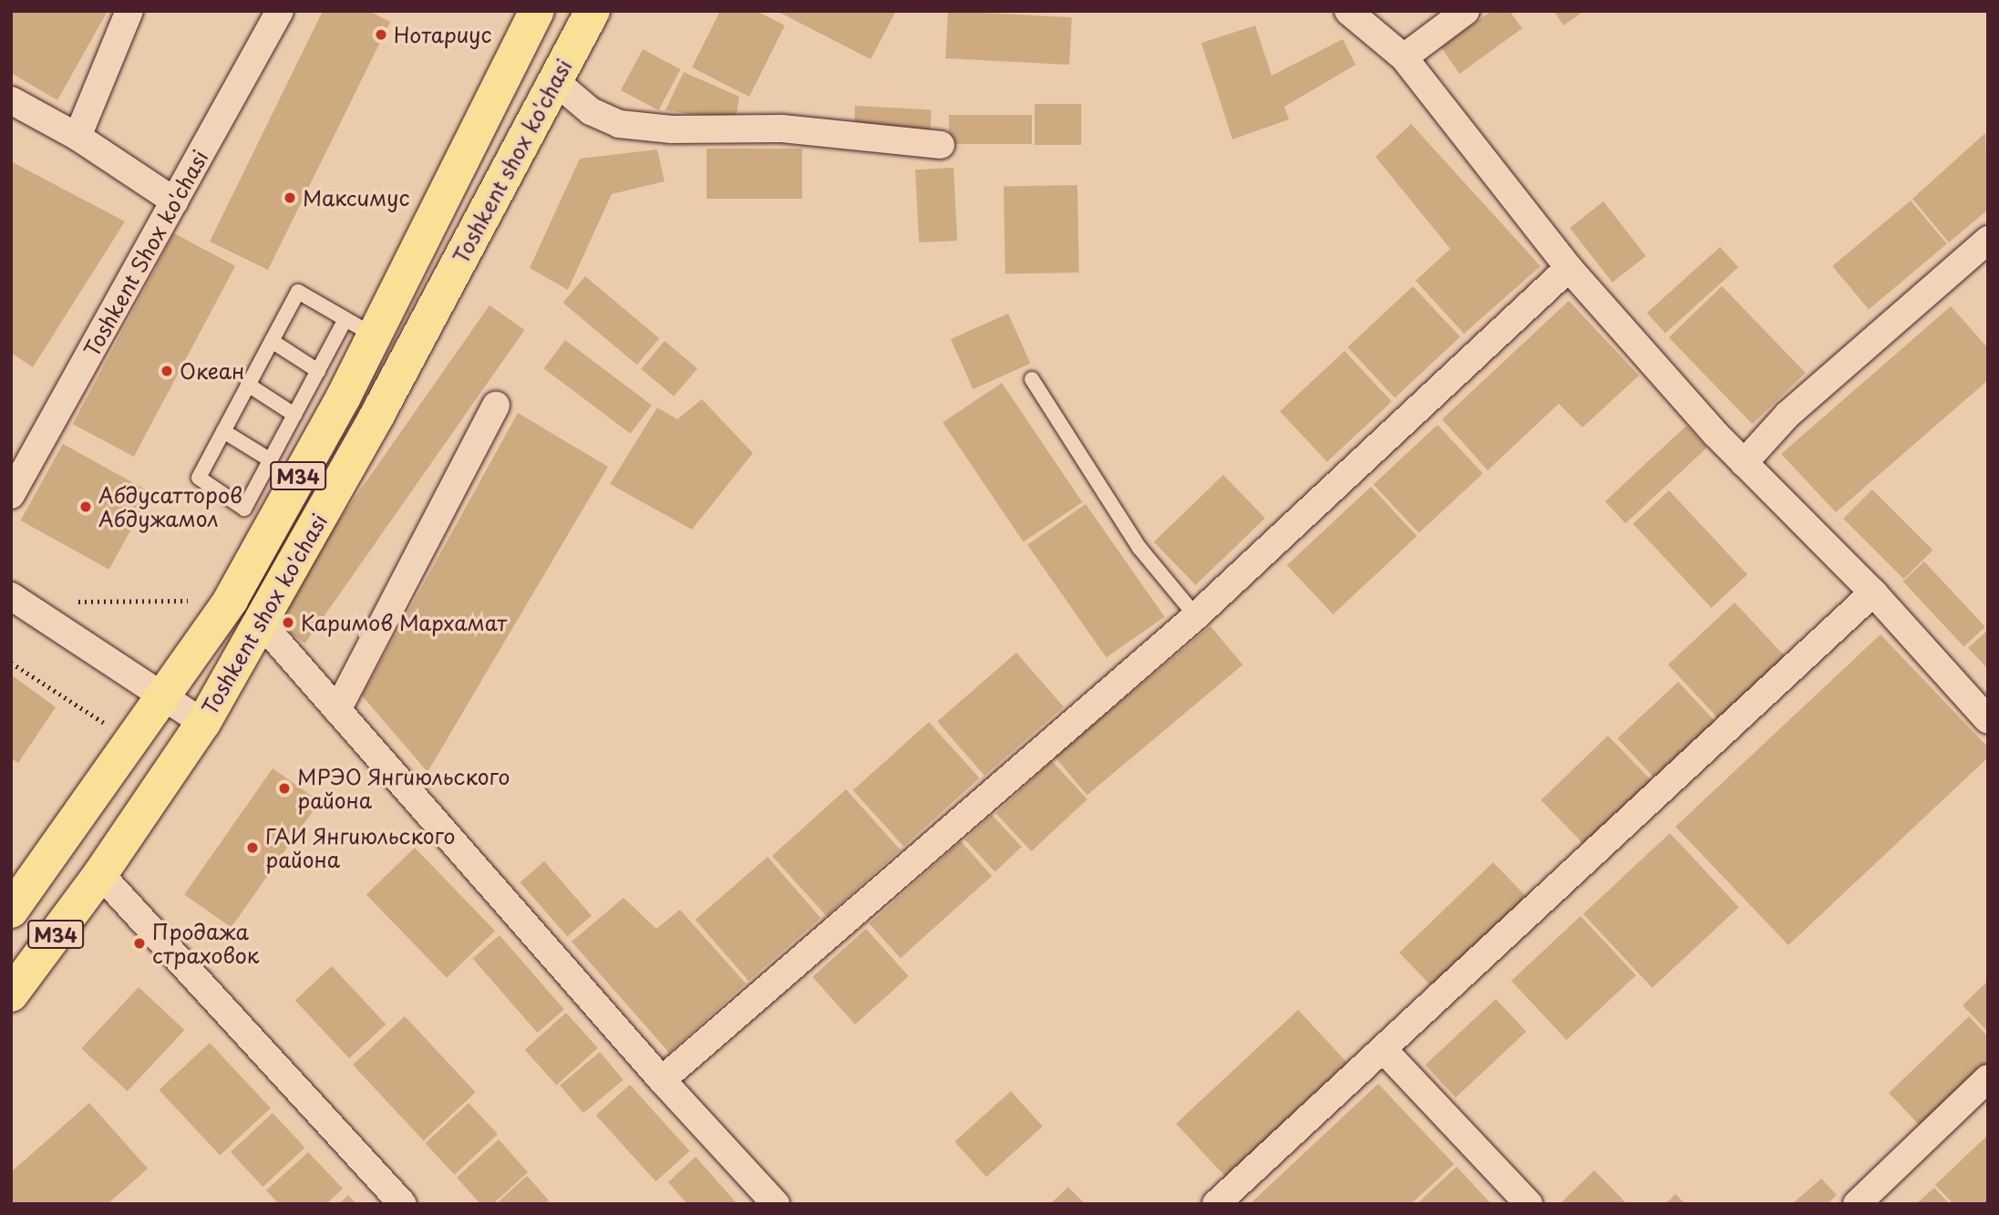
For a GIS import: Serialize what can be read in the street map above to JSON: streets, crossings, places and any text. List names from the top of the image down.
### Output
{
  "streets": {
    "main road": ["Toshkent shox ko'chasi", "M34"],
    "street": ["Toshkent Shox ko'chasi"]
  },
  "places": [
    "Нотариус",
    "Максимус",
    "Океан",
    "Абдусатторов Абдужамол",
    "Каримов Мархамат",
    "МРЭО Янгиюльского района",
    "ГАИ Янгиюльского района",
    "Продажа страховок"
  ]
}
